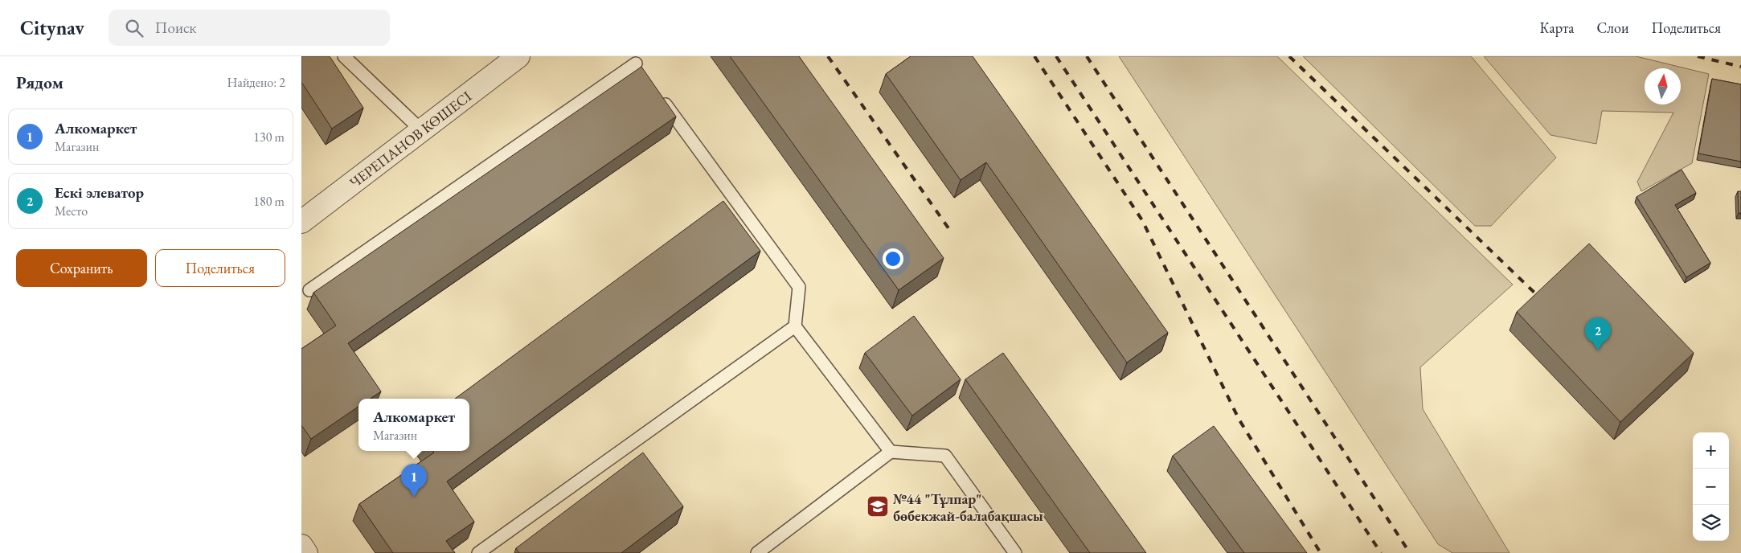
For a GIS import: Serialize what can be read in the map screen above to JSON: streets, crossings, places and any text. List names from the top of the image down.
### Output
{
  "streets": {
    "street": ["ЧЕРЕПАНОВ КӨШЕСІ"]
  },
  "places": {
    "school or university": ["№44 \"Тұлпар\" бөбекжай-балабақшасы"]
  },
  "north": "top",
  "page": {
    "header": "Citynav",
    "search": "Поиск",
    "nav": ["Карта", "Слои", "Поделиться"],
    "heading": ["Рядом", "Найдено: 2"],
    "list": [
      {
        "mark": "1",
        "name": "Алкомаркет",
        "note": "Магазин",
        "value": "130 m"
      },
      {
        "mark": "2",
        "name": "Ескі элеватор",
        "note": "Место",
        "value": "180 m"
      }
    ],
    "buttons": ["Сохранить", "Поделиться"],
    "pins": ["2", "1"],
    "popup": ["Алкомаркет", "Магазин"],
    "map_buttons": ["+", "−"]
  }
}
